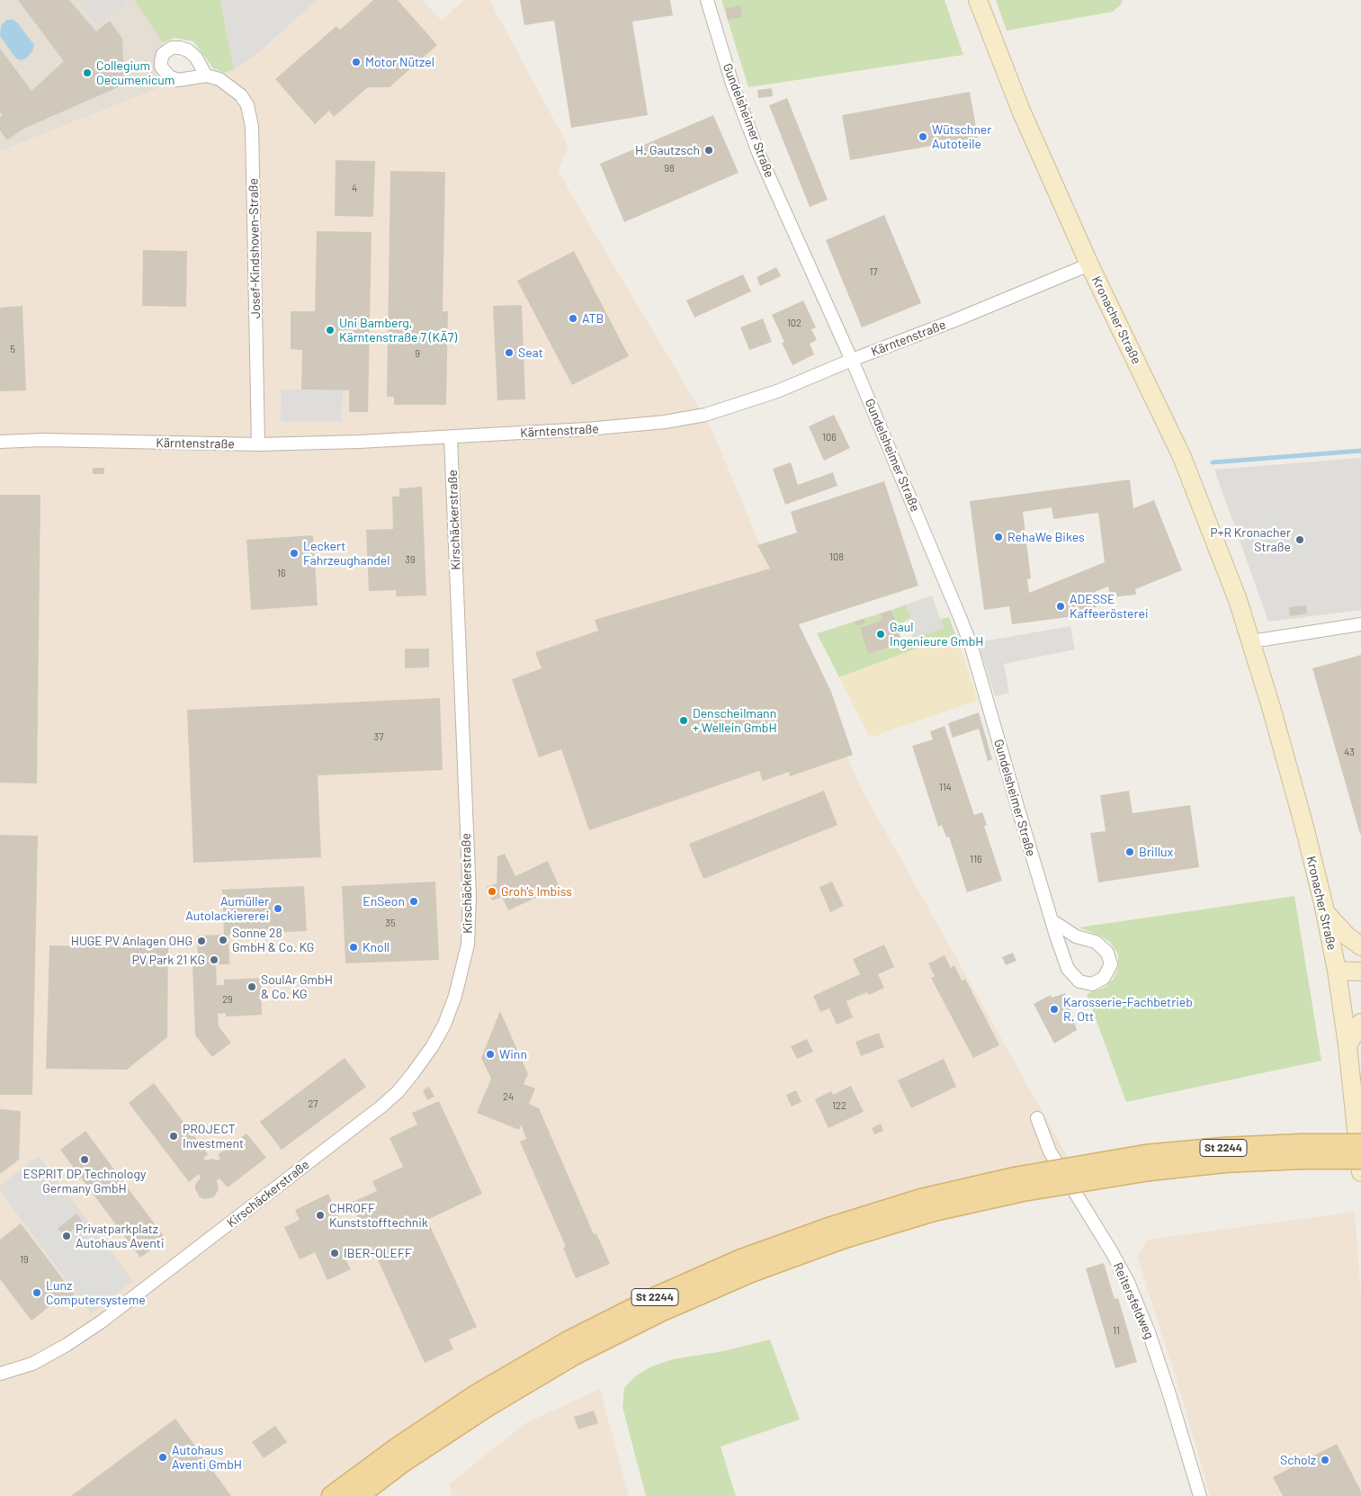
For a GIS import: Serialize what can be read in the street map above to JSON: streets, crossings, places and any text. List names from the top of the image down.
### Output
{
  "streets": {
    "main road": ["St 2244"],
    "street": [
      "Gundelsheimer Straße",
      "Josef-Kindshoven-Straße",
      "Kronacher Straße",
      "Kärntenstraße",
      "Kirschäckerstraße",
      "Reitersfeldweg"
    ]
  },
  "crossings": [
    ["Gundelsheimer Straße", "Kärntenstraße"],
    ["Josef-Kindshoven-Straße", "Kärntenstraße"],
    ["Kronacher Straße", "Kärntenstraße"],
    ["Kärntenstraße", "Kirschäckerstraße"]
  ],
  "places": [
    "Motor Nützel",
    "Collegium Oecumenicum",
    "Wütschner Autoteile",
    "H. Gautzsch",
    "ATB",
    "Uni Bamberg, Kärntenstraße 7 (KÄ7)",
    "Seat",
    "RehaWe Bikes",
    "P+R Kronacher Straße",
    "Leckert Fahrzeughandel",
    "ADESSE Kaffeerösterei",
    "Gaul Ingenieure GmbH",
    "Denscheilmann + Wellein GmbH",
    "Brillux",
    "Groh's Imbiss",
    "EnSeon",
    "Aumüller Autolackiererei",
    "Sonne 28 GmbH & Co. KG",
    "HUGE PV Anlagen OHG",
    "Knoll",
    "PV Park 21 KG",
    "SoulAr GmbH & Co. KG",
    "Karosserie-Fachbetrieb R. Ott",
    "Winn",
    "PROJECT Investment",
    "ESPRIT DP Technology Germany GmbH",
    "CHROFF Kunststofftechnik",
    "Privatparkplatz Autohaus Aventi",
    "IBER-OLEFF",
    "Lunz Computersysteme",
    "Autohaus Aventi GmbH",
    "Scholz"
  ],
  "house_numbers": [
    "98",
    "4",
    "17",
    "102",
    "5",
    "9",
    "106",
    "108",
    "39",
    "16",
    "37",
    "43",
    "114",
    "116",
    "35",
    "29",
    "24",
    "27",
    "122",
    "19",
    "11"
  ]
}
